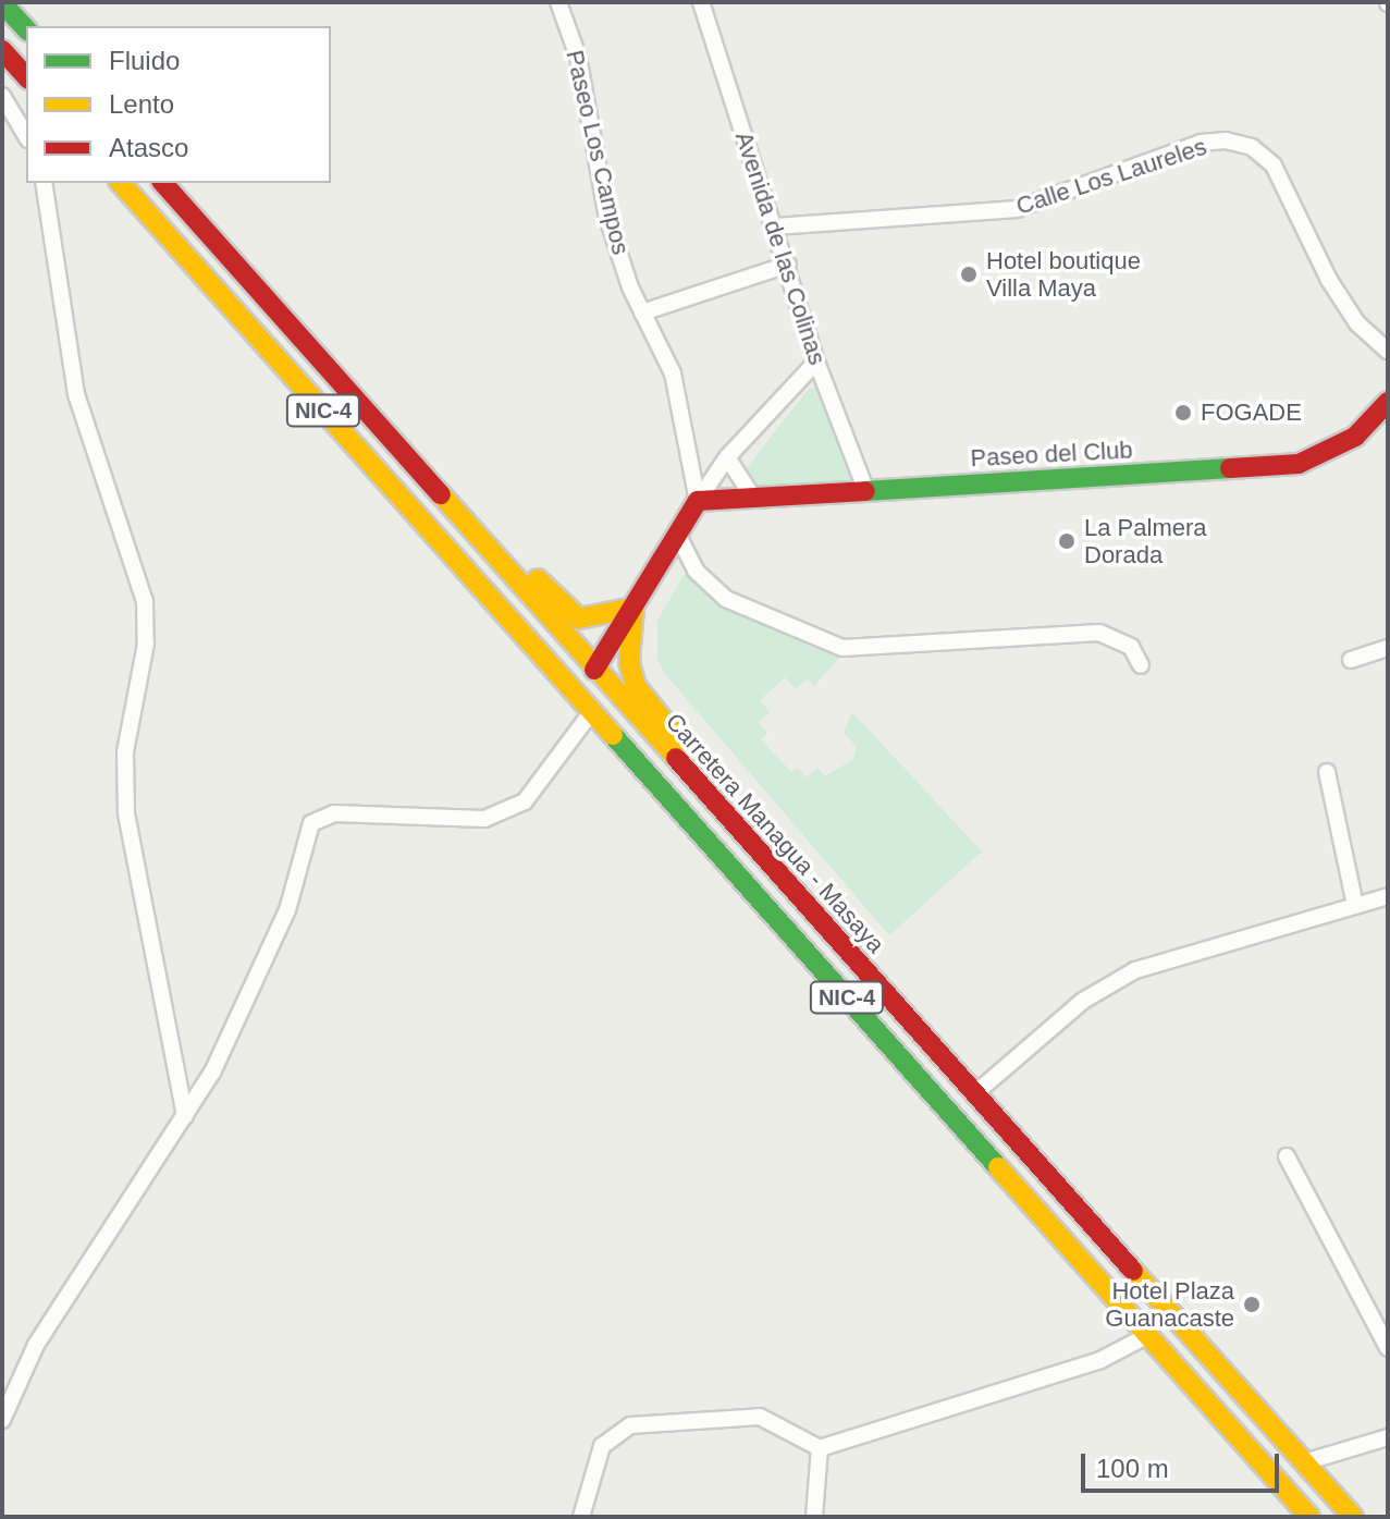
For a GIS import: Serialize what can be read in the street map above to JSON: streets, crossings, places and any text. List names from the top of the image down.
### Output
{
  "streets": {
    "main road": ["NIC-4", "Paseo del Club", "Carretera Managua - Masaya"],
    "street": ["Paseo Los Campos", "Calle Los Laureles", "Avenida de las Colinas"]
  },
  "crossings": [
    ["Paseo Los Campos", "Paseo del Club"],
    ["Calle Los Laureles", "Avenida de las Colinas"],
    ["Avenida de las Colinas", "Paseo del Club"]
  ],
  "places": [
    "Hotel boutique Villa Maya",
    "FOGADE",
    "La Palmera Dorada",
    "Hotel Plaza Guanacaste"
  ],
  "legend": ["Fluido", "Lento", "Atasco"],
  "scale_bar": "100 m"
}
